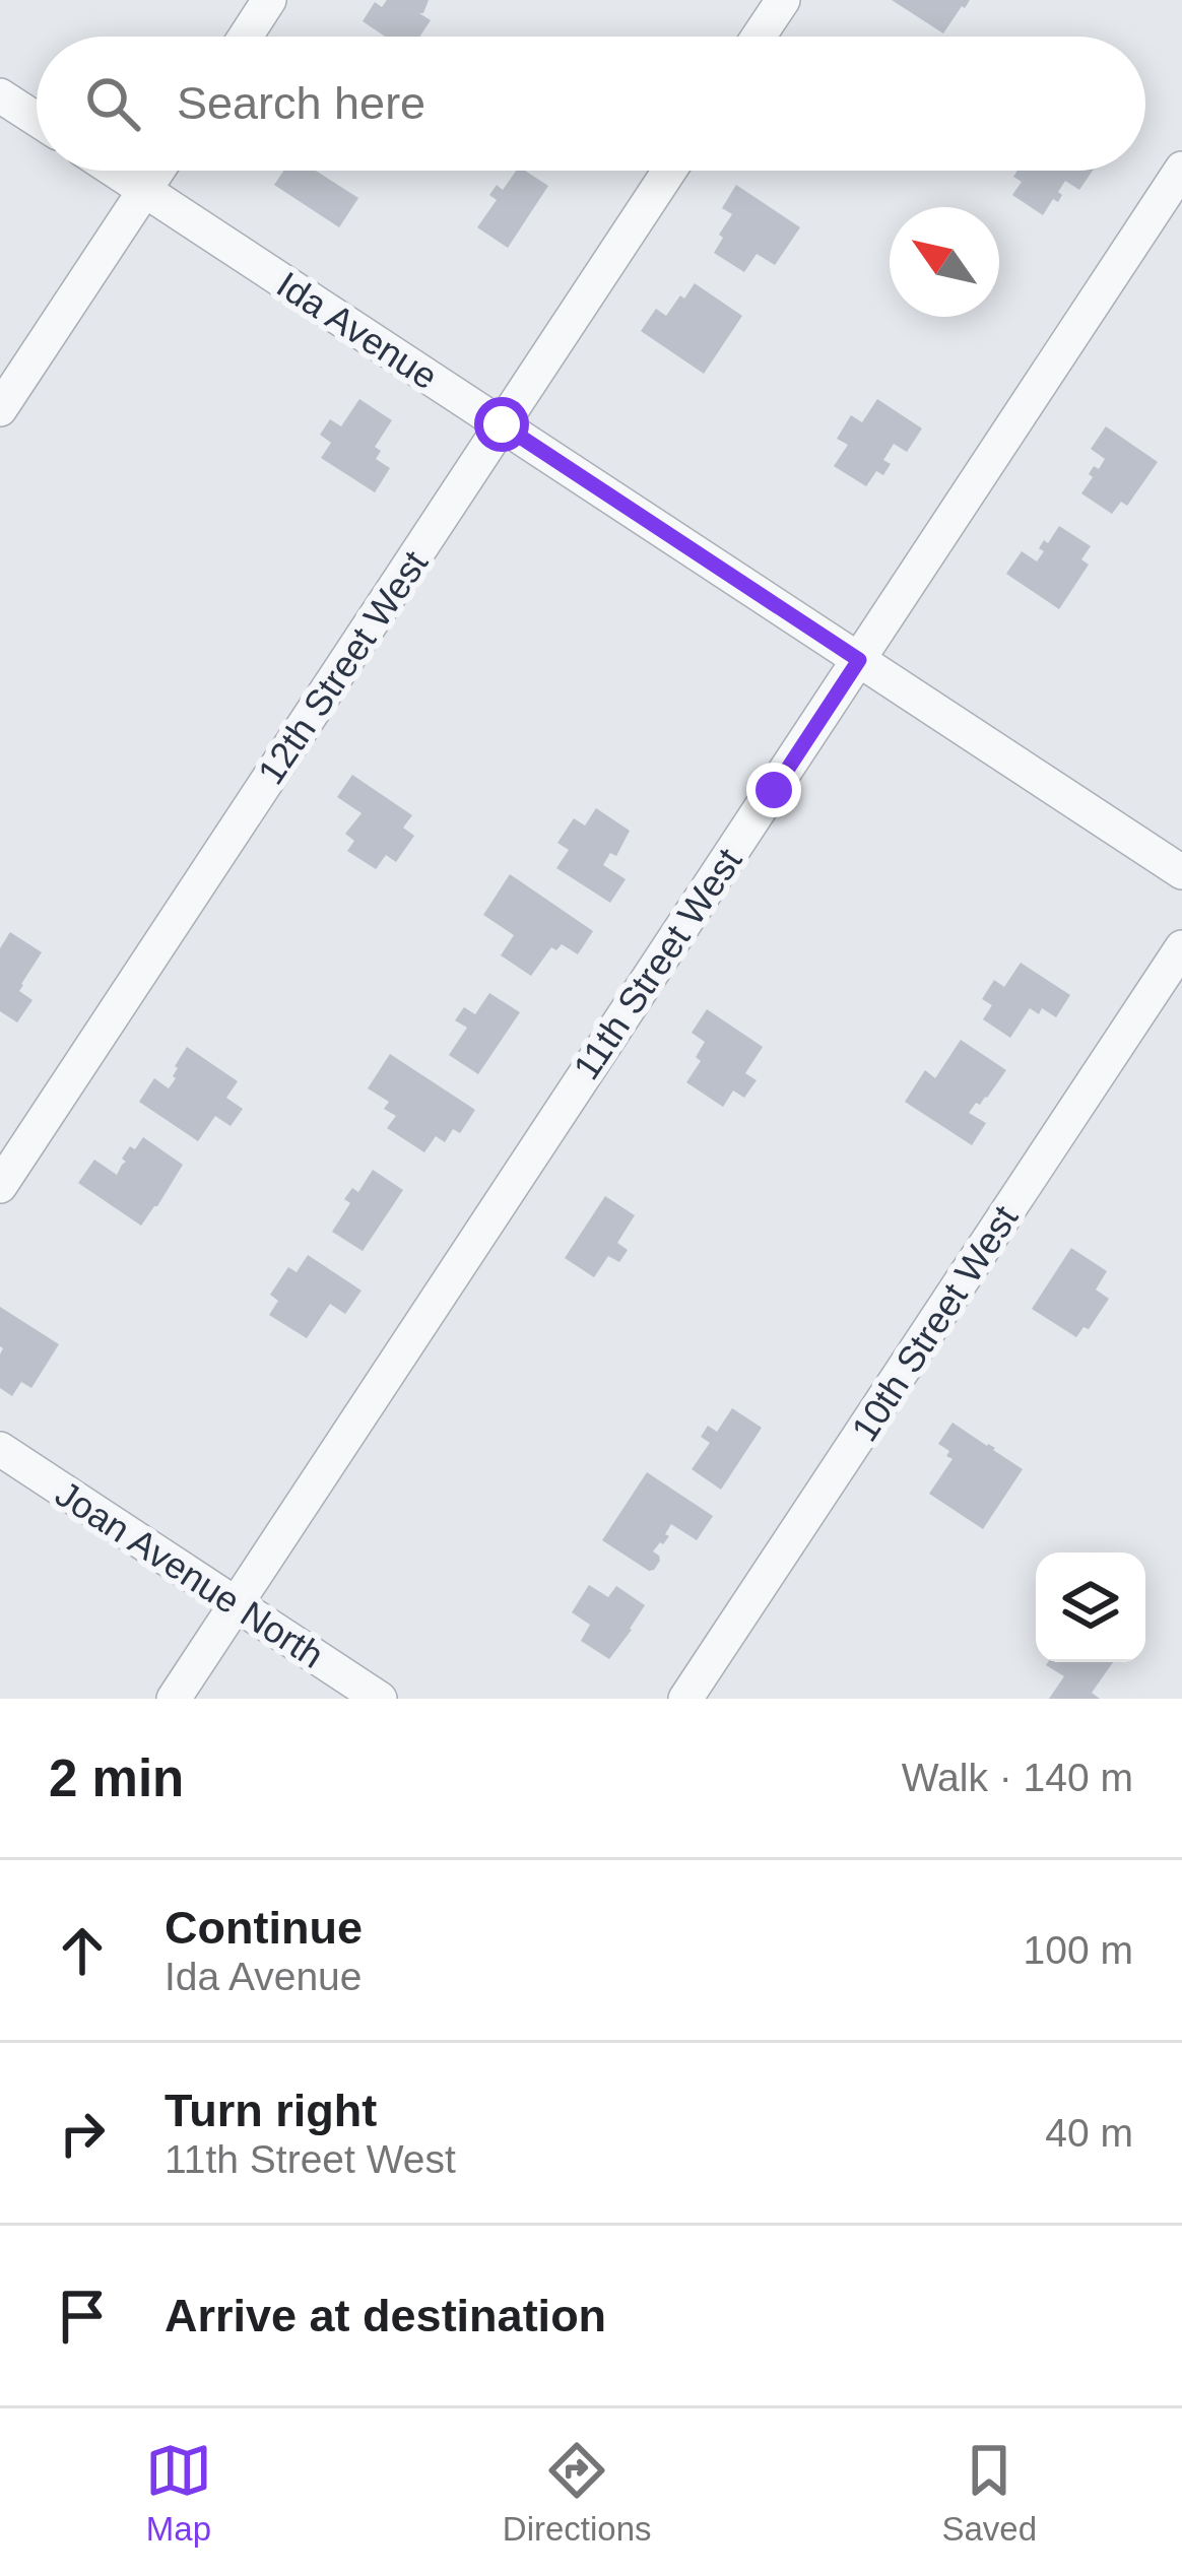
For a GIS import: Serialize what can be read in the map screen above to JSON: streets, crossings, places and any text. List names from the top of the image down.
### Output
{
  "streets": {
    "street": [
      "Ida Avenue",
      "12th Street West",
      "11th Street West",
      "10th Street West",
      "Joan Avenue North"
    ]
  },
  "crossings": [
    ["Ida Avenue", "12th Street West"],
    ["Ida Avenue", "11th Street West"],
    ["11th Street West", "Joan Avenue North"]
  ],
  "north": "top left",
  "page": {
    "search": "Search here",
    "heading": ["2 min", "Walk · 140 m"],
    "list": [
      ["Continue", "Ida Avenue", "100 m"],
      ["Turn right", "11th Street West", "40 m"],
      "Arrive at destination"
    ],
    "nav": ["Map", "Directions", "Saved"]
  }
}
